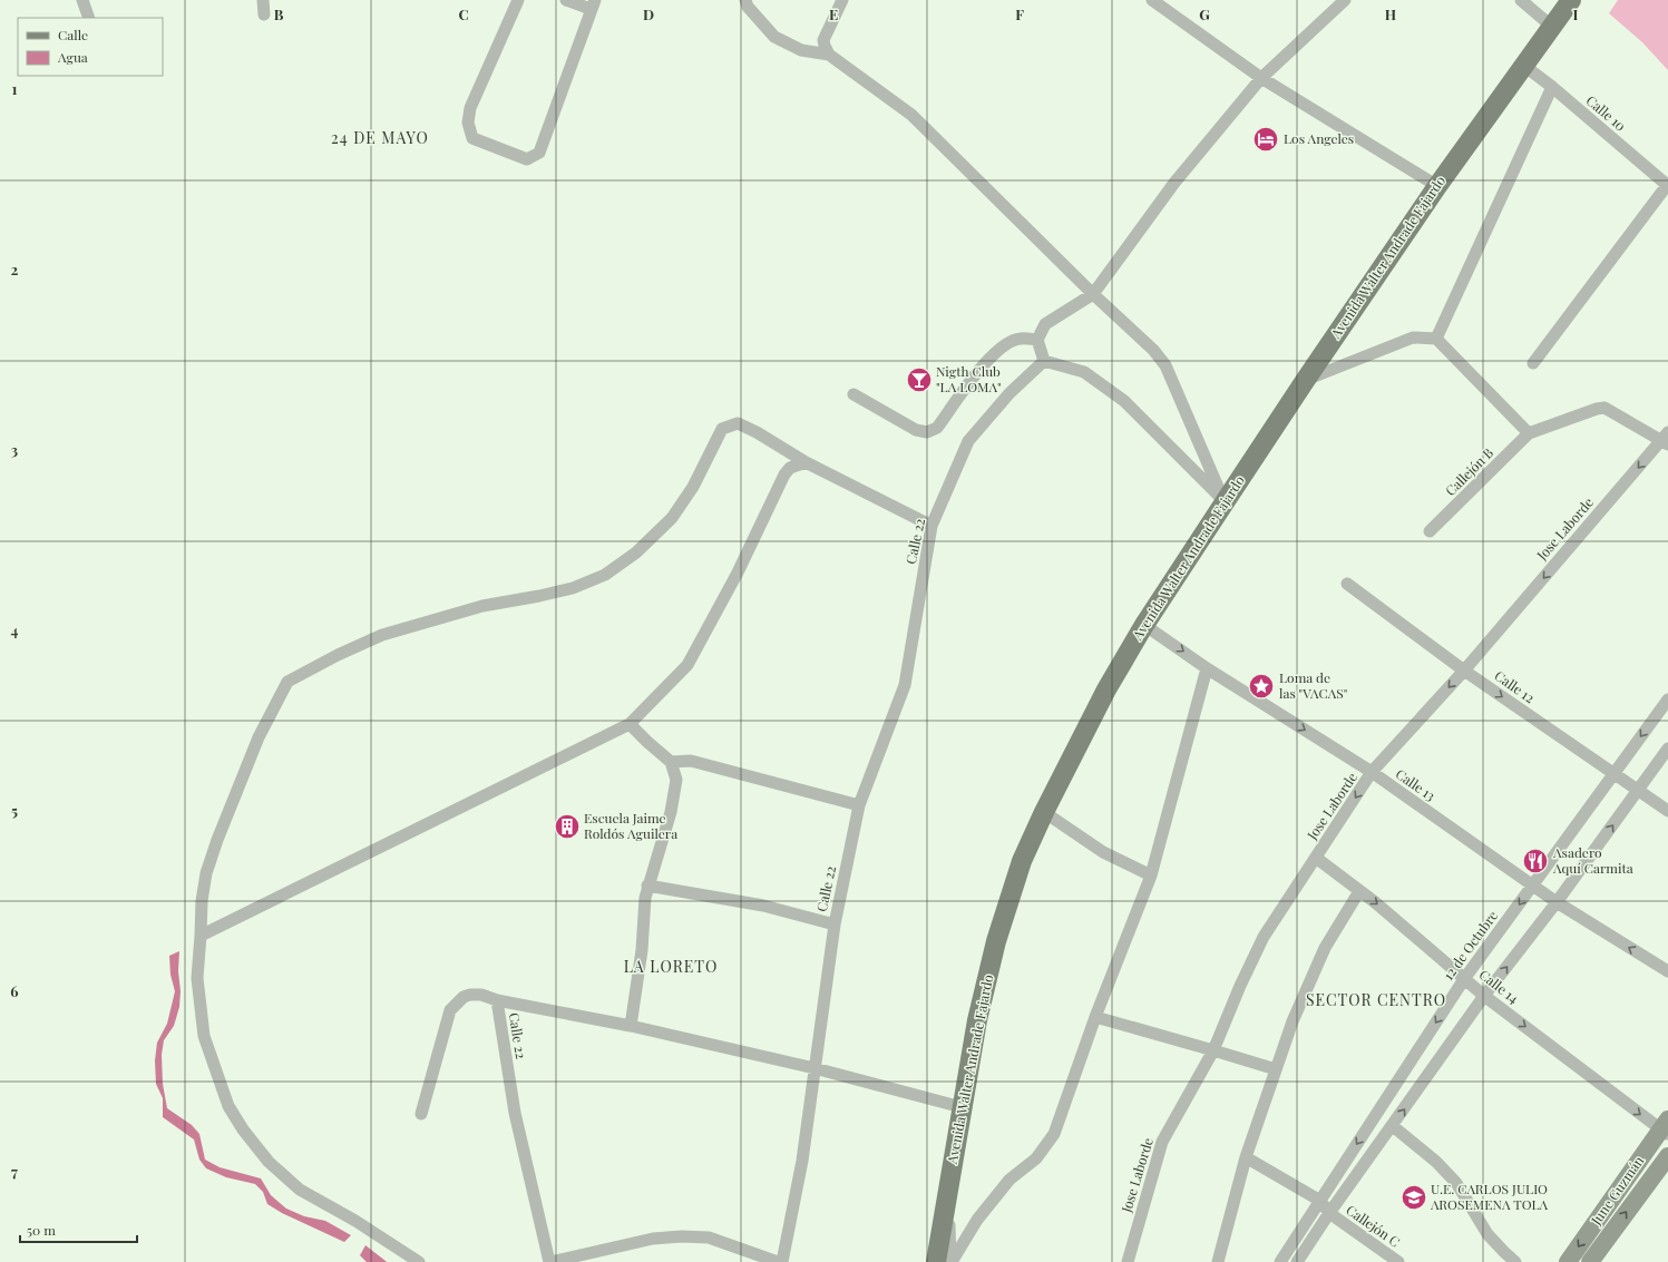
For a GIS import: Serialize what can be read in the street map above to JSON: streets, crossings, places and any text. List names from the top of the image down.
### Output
{
  "streets": {
    "main road": ["Avenida Walter Andrade Fajardo"],
    "street": [
      "Calle 10",
      "Callejón B",
      "Jose Laborde",
      "Calle 22",
      "Calle 12",
      "Calle 13",
      "12 de Octubre",
      "Calle 14",
      "June Guzmán",
      "Callejón C"
    ]
  },
  "crossings": [
    ["Calle 10", "Avenida Walter Andrade Fajardo"],
    ["Avenida Walter Andrade Fajardo", "Calle 22"],
    ["Avenida Walter Andrade Fajardo", "Calle 13"],
    ["Jose Laborde", "Calle 12"],
    ["Jose Laborde", "Calle 13"],
    ["Jose Laborde", "Calle 14"],
    ["Calle 12", "12 de Octubre"],
    ["Calle 13", "12 de Octubre"],
    ["12 de Octubre", "Calle 14"],
    ["12 de Octubre", "Callejón C"],
    ["Calle 14", "June Guzmán"]
  ],
  "one_way": ["Jose Laborde", "Calle 12", "Calle 14"],
  "districts": ["24 DE MAYO", "LA LORETO", "SECTOR CENTRO"],
  "places": {
    "hotel": ["Los Angeles"],
    "bar": ["Nigth Club \"LA LOMA\""],
    "place": ["Loma de las \"VACAS\""],
    "building": ["Escuela Jaime Roldós Aguilera"],
    "restaurant": ["Asadero Aquí Carmita"],
    "school or university": ["U.E. CARLOS JULIO AROSEMENA TOLA"]
  },
  "legend": ["Calle", "Agua"],
  "scale_bar": "50 m",
  "grid": {
    "columns": [
      "B",
      "C",
      "D",
      "E",
      "F",
      "G",
      "H",
      "I"
    ],
    "rows": [
      "1",
      "2",
      "3",
      "4",
      "5",
      "6",
      "7"
    ]
  }
}
